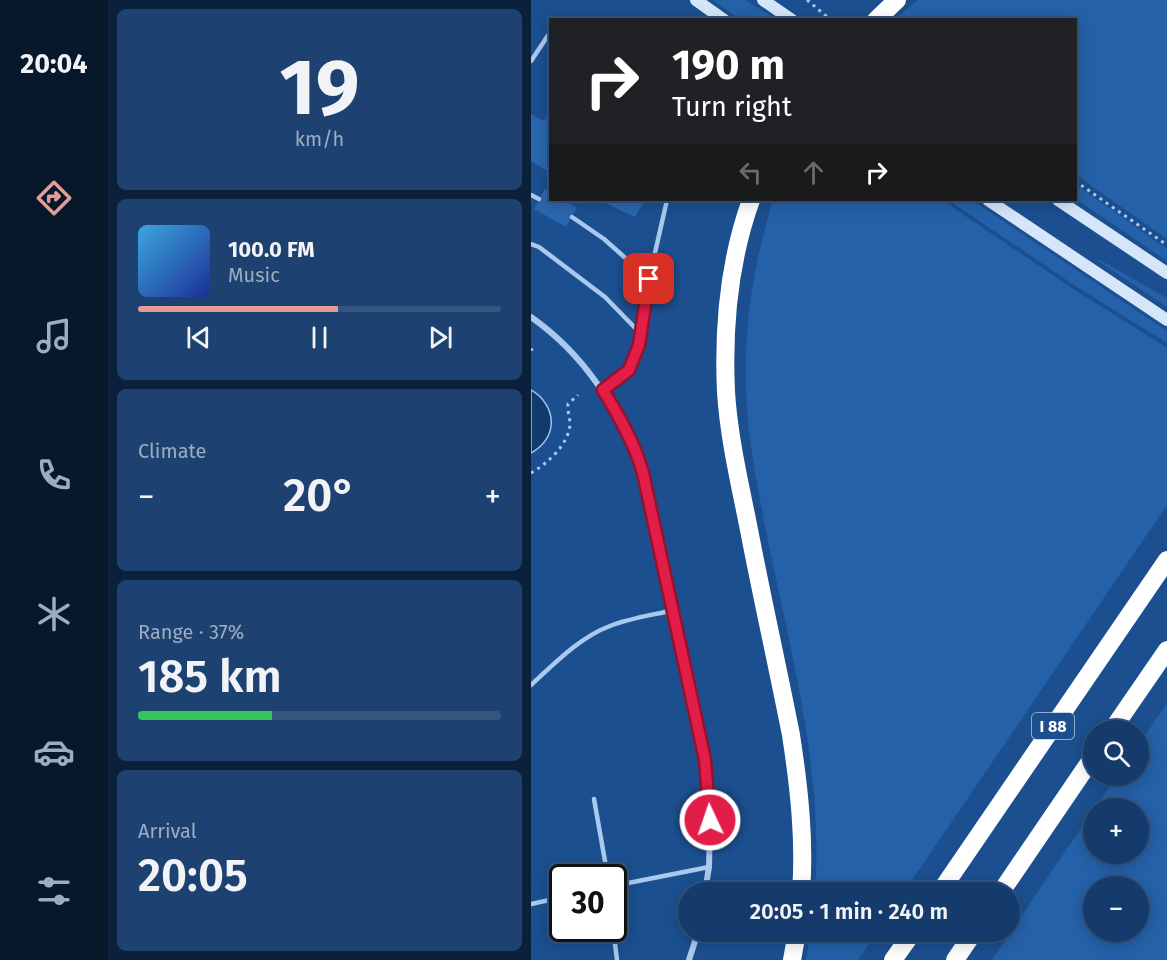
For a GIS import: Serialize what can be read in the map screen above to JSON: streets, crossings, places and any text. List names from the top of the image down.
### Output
{
  "streets": {
    "highway": ["I 88"]
  },
  "page": {
    "tabs": "20:04",
    "tile": [
      ["19", "km/h"],
      "Climate",
      ["Range · 37%", "185 km"],
      ["Arrival", "20:05"]
    ],
    "turn": ["190 m", "Turn right"],
    "song": ["100.0 FM", "Music"],
    "heat": ["−", "20°", "+"],
    "map_buttons": ["+", "−"],
    "limit": "30",
    "trip": "20:05 · 1 min · 240 m"
  }
}
